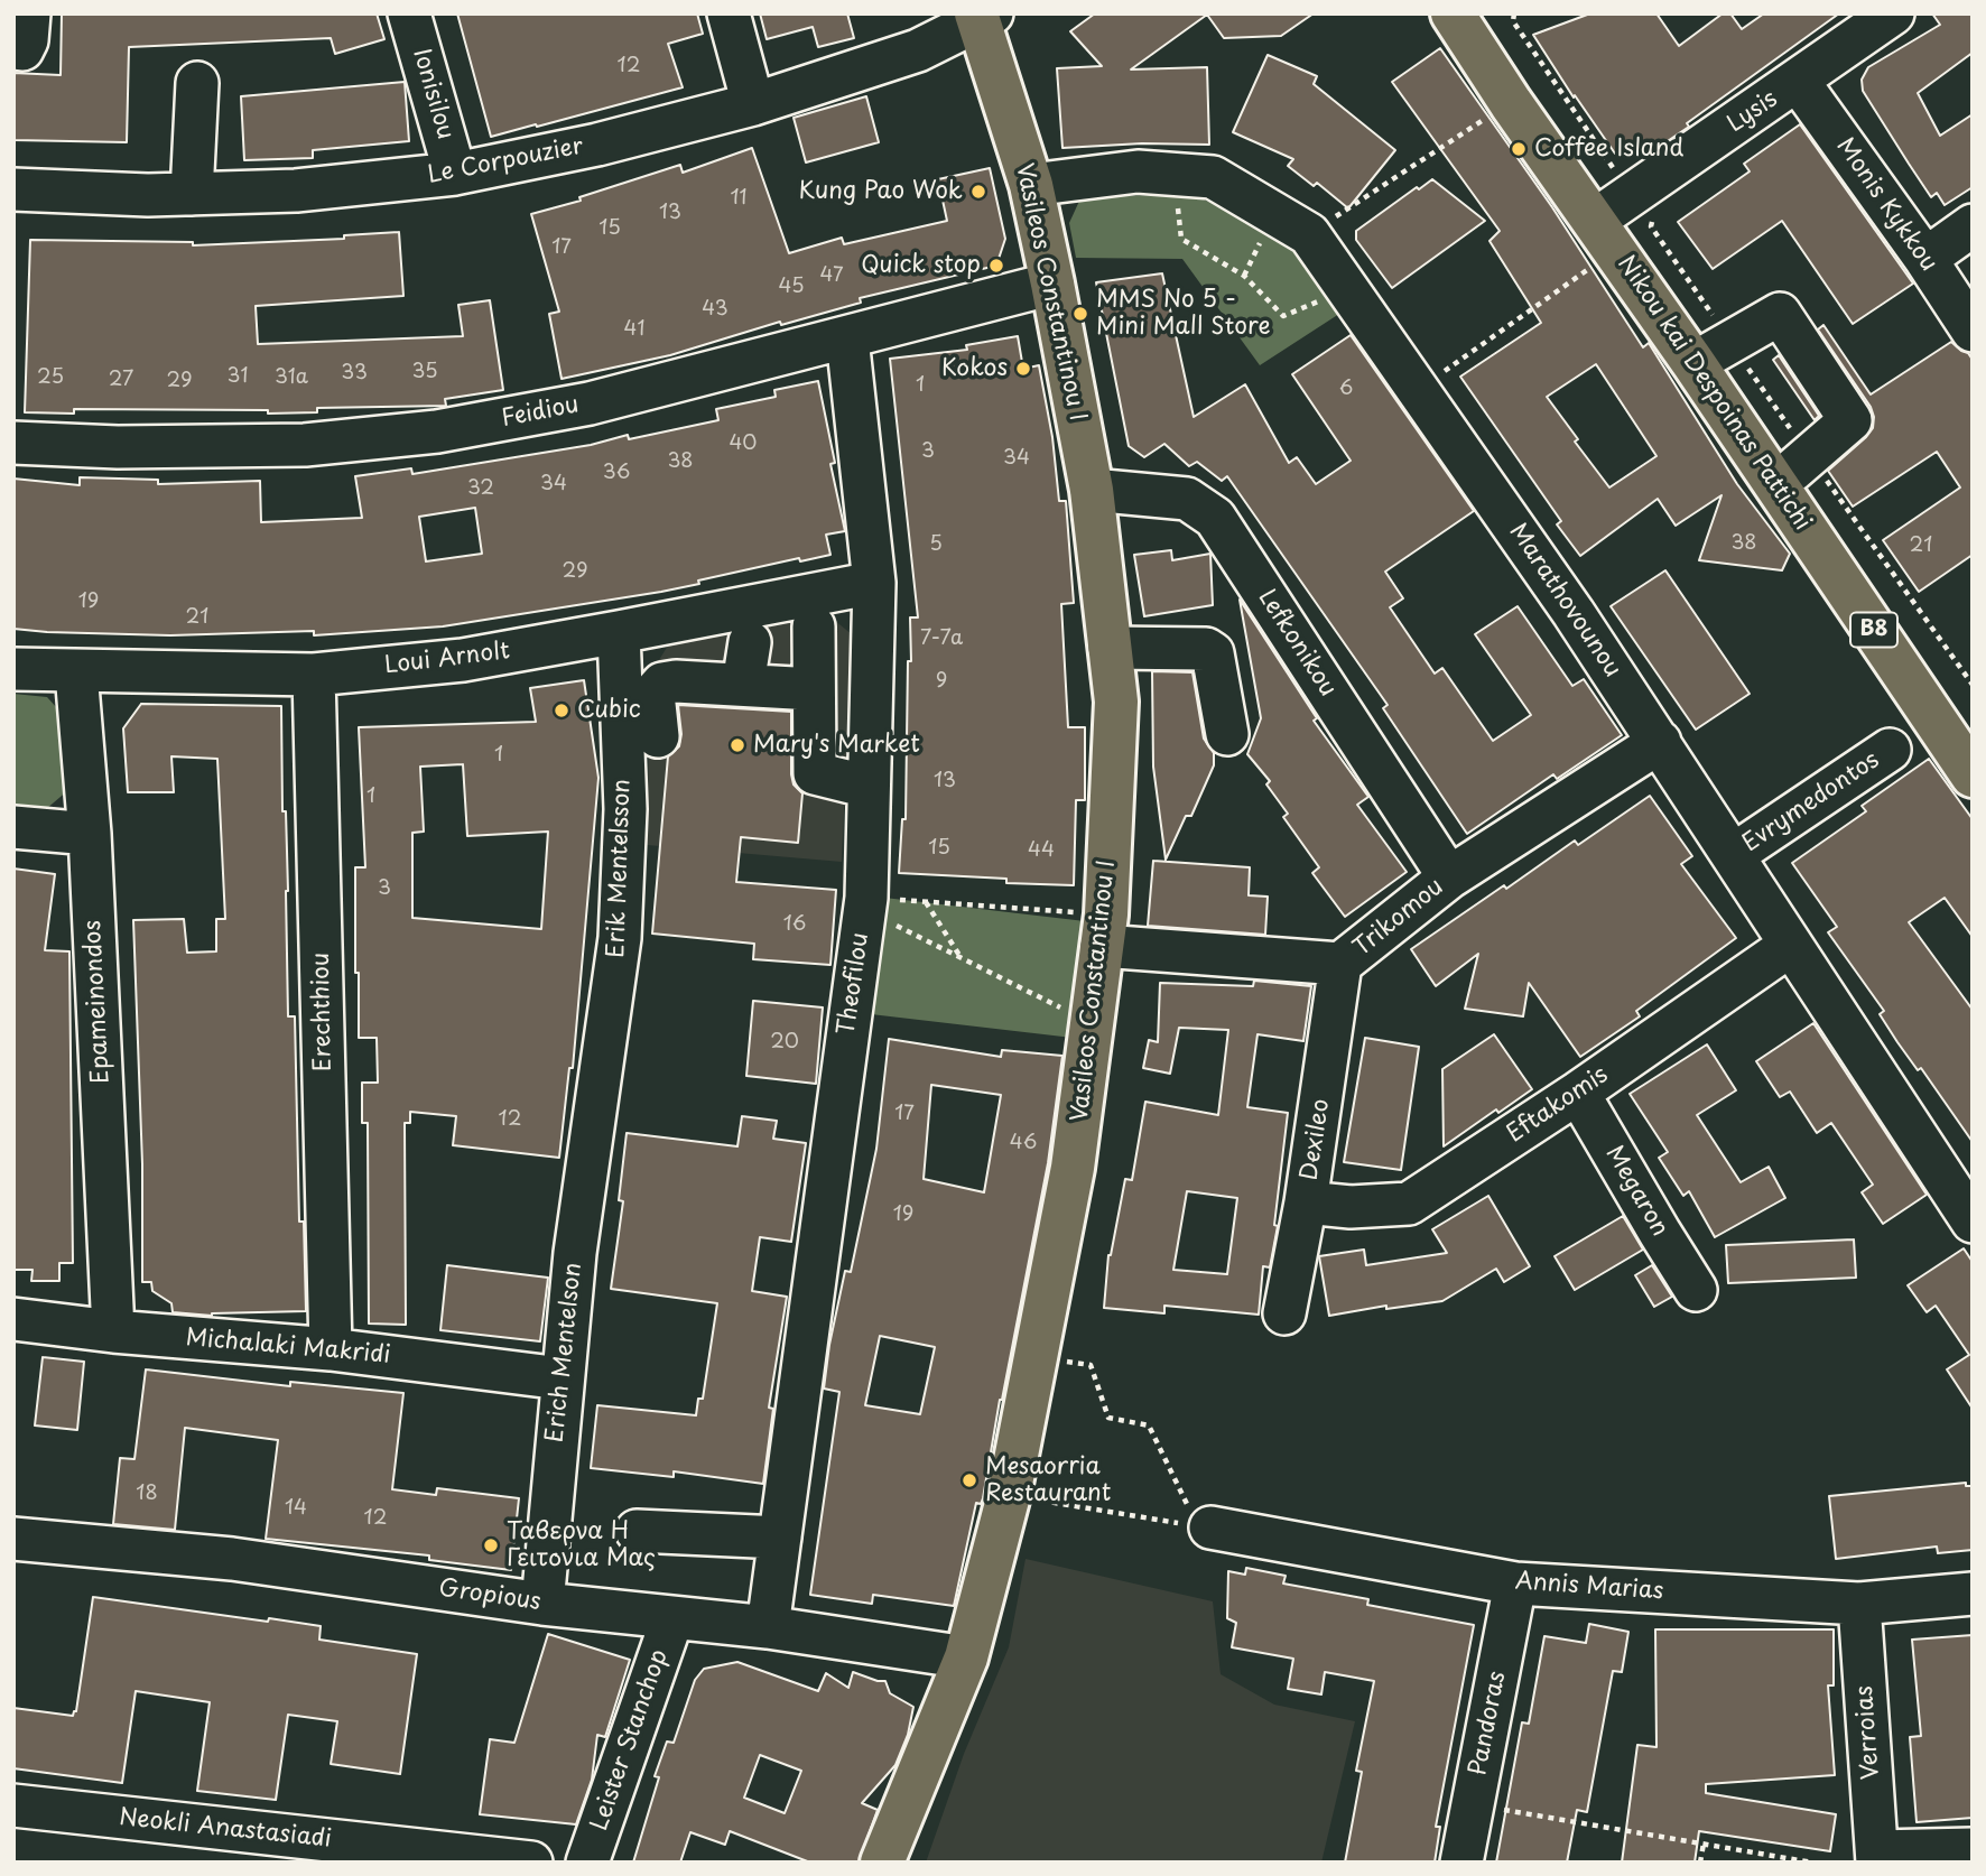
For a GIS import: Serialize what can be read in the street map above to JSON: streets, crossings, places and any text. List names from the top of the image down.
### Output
{
  "streets": {
    "main road": ["Vasileos Constantinou I", "Nikou kai Despoinas Pattichi", "B8"],
    "street": [
      "Ionisilou",
      "Lysis",
      "Le Corpouzier",
      "Monis Kykkou",
      "Feidiou",
      "Marathovounou",
      "Lefkonikou",
      "Loui Arnolt",
      "Evrymedontos",
      "Erik Mentelsson",
      "Trikomou",
      "Theofilou",
      "Epameinondos",
      "Erechthiou",
      "Eftakomis",
      "Dexileo",
      "Megaron",
      "Michalaki Makridi",
      "Erich Mentelson",
      "Annis Marias",
      "Gropious",
      "Pandoras",
      "Verroias",
      "Leister Stanchop",
      "Neokli Anastasiadi"
    ]
  },
  "crossings": [
    ["Ionisilou", "Le Corpouzier"],
    ["Lysis", "Monis Kykkou"],
    ["Lysis", "Nikou kai Despoinas Pattichi"],
    ["Le Corpouzier", "Vasileos Constantinou I"],
    ["Vasileos Constantinou I", "Feidiou"],
    ["Vasileos Constantinou I", "Marathovounou"],
    ["Vasileos Constantinou I", "Lefkonikou"],
    ["Vasileos Constantinou I", "Trikomou"],
    ["Vasileos Constantinou I", "Gropious"],
    ["Feidiou", "Theofilou"],
    ["Marathovounou", "Evrymedontos"],
    ["Marathovounou", "Trikomou"],
    ["Marathovounou", "Eftakomis"],
    ["Lefkonikou", "Trikomou"],
    ["Loui Arnolt", "Erik Mentelsson"],
    ["Loui Arnolt", "Theofilou"],
    ["Loui Arnolt", "Epameinondos"],
    ["Loui Arnolt", "Erechthiou"],
    ["Erik Mentelsson", "Erich Mentelson"],
    ["Trikomou", "Dexileo"],
    ["Theofilou", "Gropious"],
    ["Epameinondos", "Michalaki Makridi"],
    ["Erechthiou", "Michalaki Makridi"],
    ["Eftakomis", "Dexileo"],
    ["Eftakomis", "Megaron"],
    ["Michalaki Makridi", "Erich Mentelson"],
    ["Erich Mentelson", "Gropious"],
    ["Annis Marias", "Pandoras"],
    ["Annis Marias", "Verroias"],
    ["Gropious", "Leister Stanchop"]
  ],
  "places": [
    "Coffee Island",
    "Kung Pao Wok",
    "Quick stop",
    "MMS No 5 - Mini Mall Store",
    "Kokos",
    "Cubic",
    "Mary's Market",
    "Mesaorria Restaurant",
    "Ταβερνα Η Γειτονια Μας"
  ],
  "house_numbers": [
    "12",
    "11",
    "13",
    "15",
    "17",
    "47",
    "45",
    "43",
    "41",
    "35",
    "33",
    "31",
    "25",
    "31a",
    "27",
    "29",
    "1",
    "6",
    "40",
    "3",
    "34",
    "38",
    "36",
    "34",
    "32",
    "38",
    "5",
    "21",
    "29",
    "19",
    "21",
    "7-7a",
    "9",
    "1",
    "13",
    "1",
    "15",
    "44",
    "3",
    "16",
    "20",
    "17",
    "12",
    "46",
    "19",
    "18",
    "14",
    "12"
  ]
}
